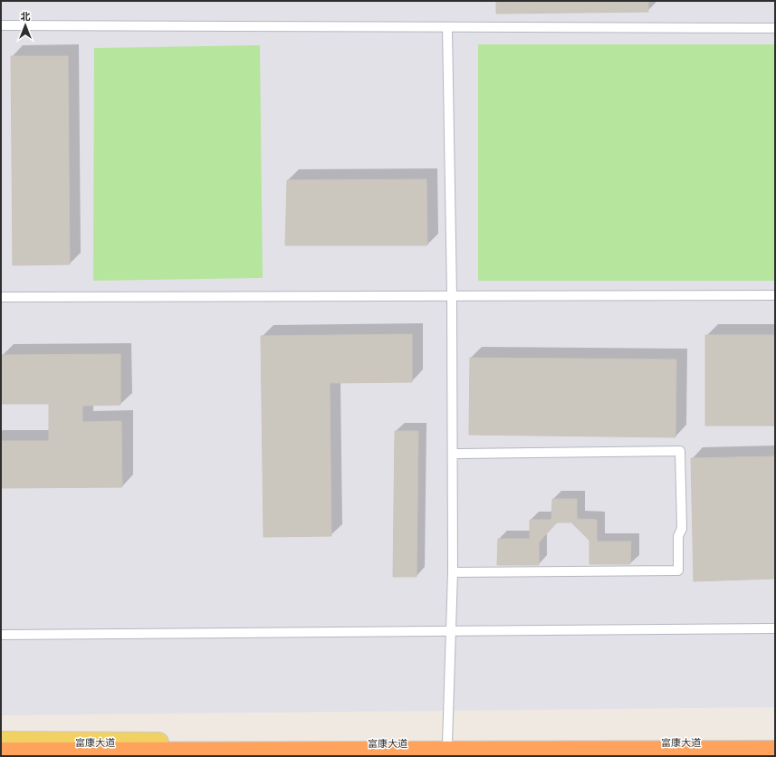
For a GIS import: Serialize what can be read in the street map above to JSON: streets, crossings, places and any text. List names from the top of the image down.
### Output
{
  "streets": {
    "main road": ["富康大道"]
  },
  "north": "top"
}
